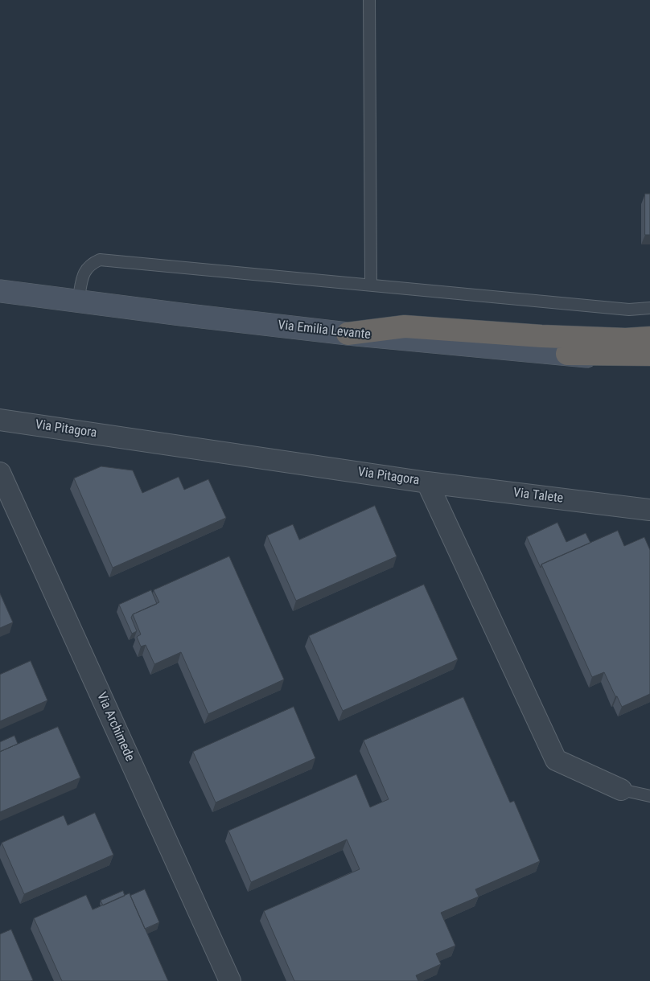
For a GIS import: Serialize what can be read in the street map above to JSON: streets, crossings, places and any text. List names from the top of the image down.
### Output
{
  "streets": {
    "main road": ["Via Emilia Levante"],
    "street": ["Via Pitagora", "Via Talete", "Via Archimede"]
  },
  "crossings": [
    ["Via Pitagora", "Via Talete"]
  ]
}
